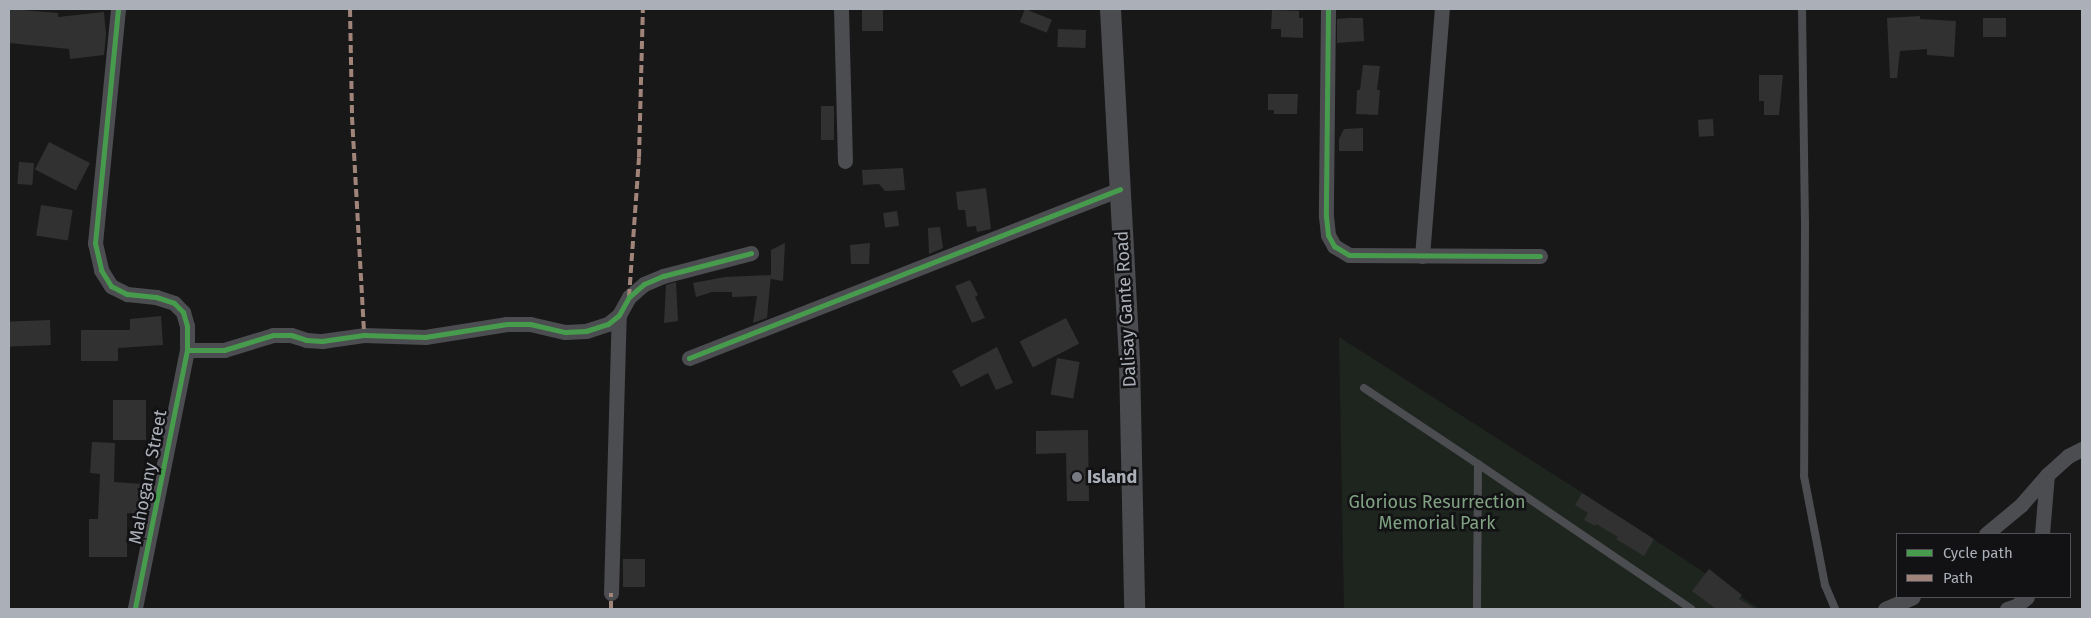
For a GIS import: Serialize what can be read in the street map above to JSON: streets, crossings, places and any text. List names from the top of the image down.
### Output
{
  "streets": {
    "main road": ["Dalisay Gante Road"],
    "street": ["Mahogany Street"]
  },
  "parks": ["Glorious Resurrection Memorial Park"],
  "places": ["Island"],
  "legend": ["Cycle path", "Path"]
}
